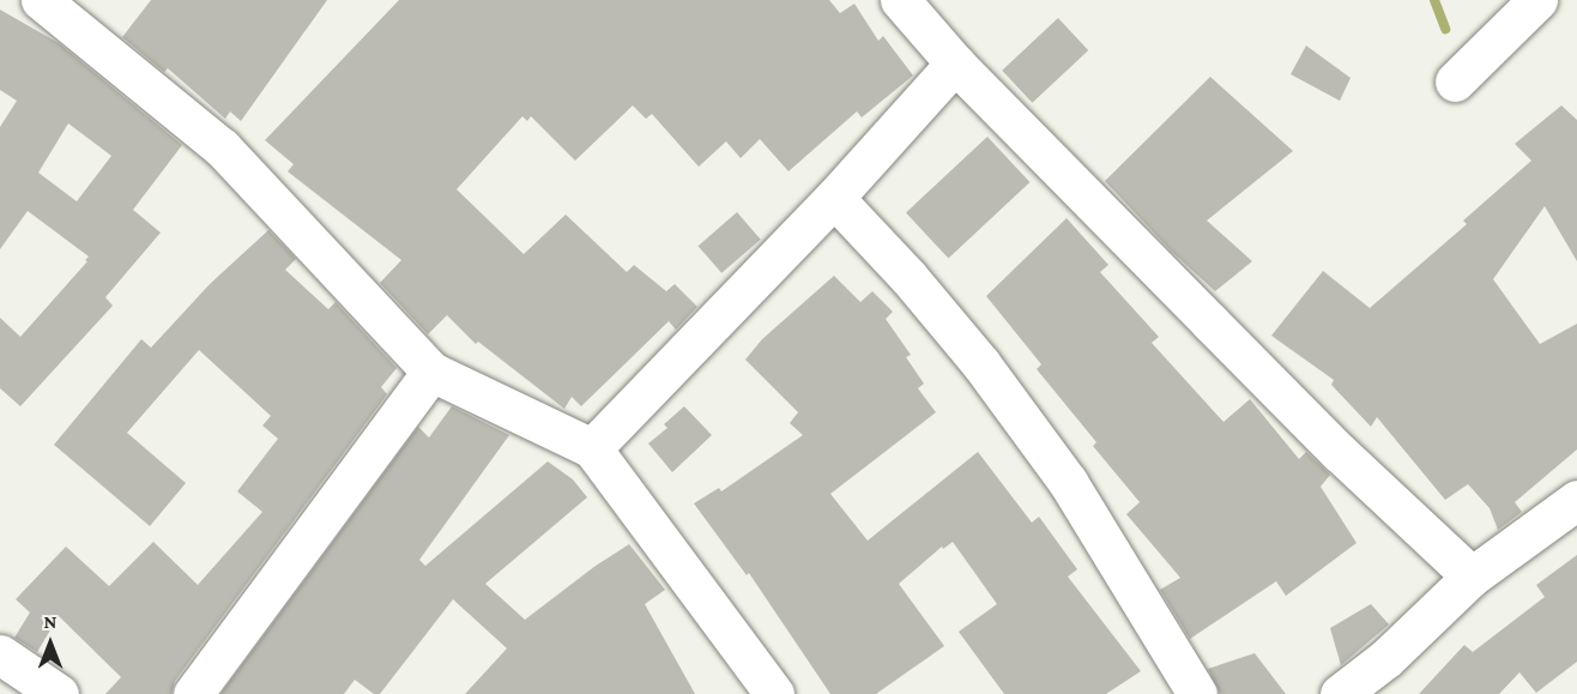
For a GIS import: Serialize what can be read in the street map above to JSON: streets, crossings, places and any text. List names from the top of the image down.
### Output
{
  "north": "top"
}
